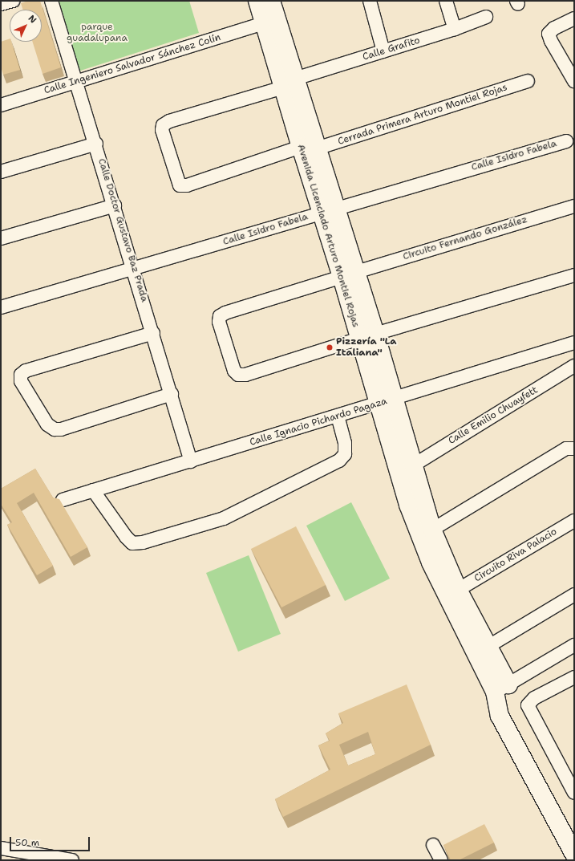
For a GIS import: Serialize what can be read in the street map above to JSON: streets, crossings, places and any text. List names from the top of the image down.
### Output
{
  "streets": {
    "main road": ["Avenida Licenciado Arturo Montiel Rojas"],
    "street": [
      "Calle Grafito",
      "Calle Ingeniero Salvador Sánchez Colín",
      "Cerrada Primera Arturo Montiel Rojas",
      "Calle Isidro Fabela",
      "Calle Doctor Gustavo Baz Prada",
      "Circuito Fernando González",
      "Calle Emilio Chuayfett",
      "Calle Ignacio Pichardo Pagaza",
      "Circuito Riva Palacio"
    ]
  },
  "crossings": [
    ["Calle Grafito", "Cerrada Primera Arturo Montiel Rojas"],
    ["Calle Grafito", "Avenida Licenciado Arturo Montiel Rojas"],
    ["Calle Ingeniero Salvador Sánchez Colín", "Calle Doctor Gustavo Baz Prada"],
    ["Calle Ingeniero Salvador Sánchez Colín", "Avenida Licenciado Arturo Montiel Rojas"],
    ["Cerrada Primera Arturo Montiel Rojas", "Avenida Licenciado Arturo Montiel Rojas"],
    ["Calle Isidro Fabela", "Calle Doctor Gustavo Baz Prada"],
    ["Calle Isidro Fabela", "Avenida Licenciado Arturo Montiel Rojas"],
    ["Calle Doctor Gustavo Baz Prada", "Calle Ignacio Pichardo Pagaza"],
    ["Avenida Licenciado Arturo Montiel Rojas", "Circuito Fernando González"],
    ["Avenida Licenciado Arturo Montiel Rojas", "Calle Emilio Chuayfett"],
    ["Avenida Licenciado Arturo Montiel Rojas", "Calle Ignacio Pichardo Pagaza"],
    ["Avenida Licenciado Arturo Montiel Rojas", "Circuito Riva Palacio"]
  ],
  "parks": ["parque guadalupana"],
  "places": ["Pizzería \"La Italiana\""],
  "scale_bar": "50 m",
  "north": "top right"
}
